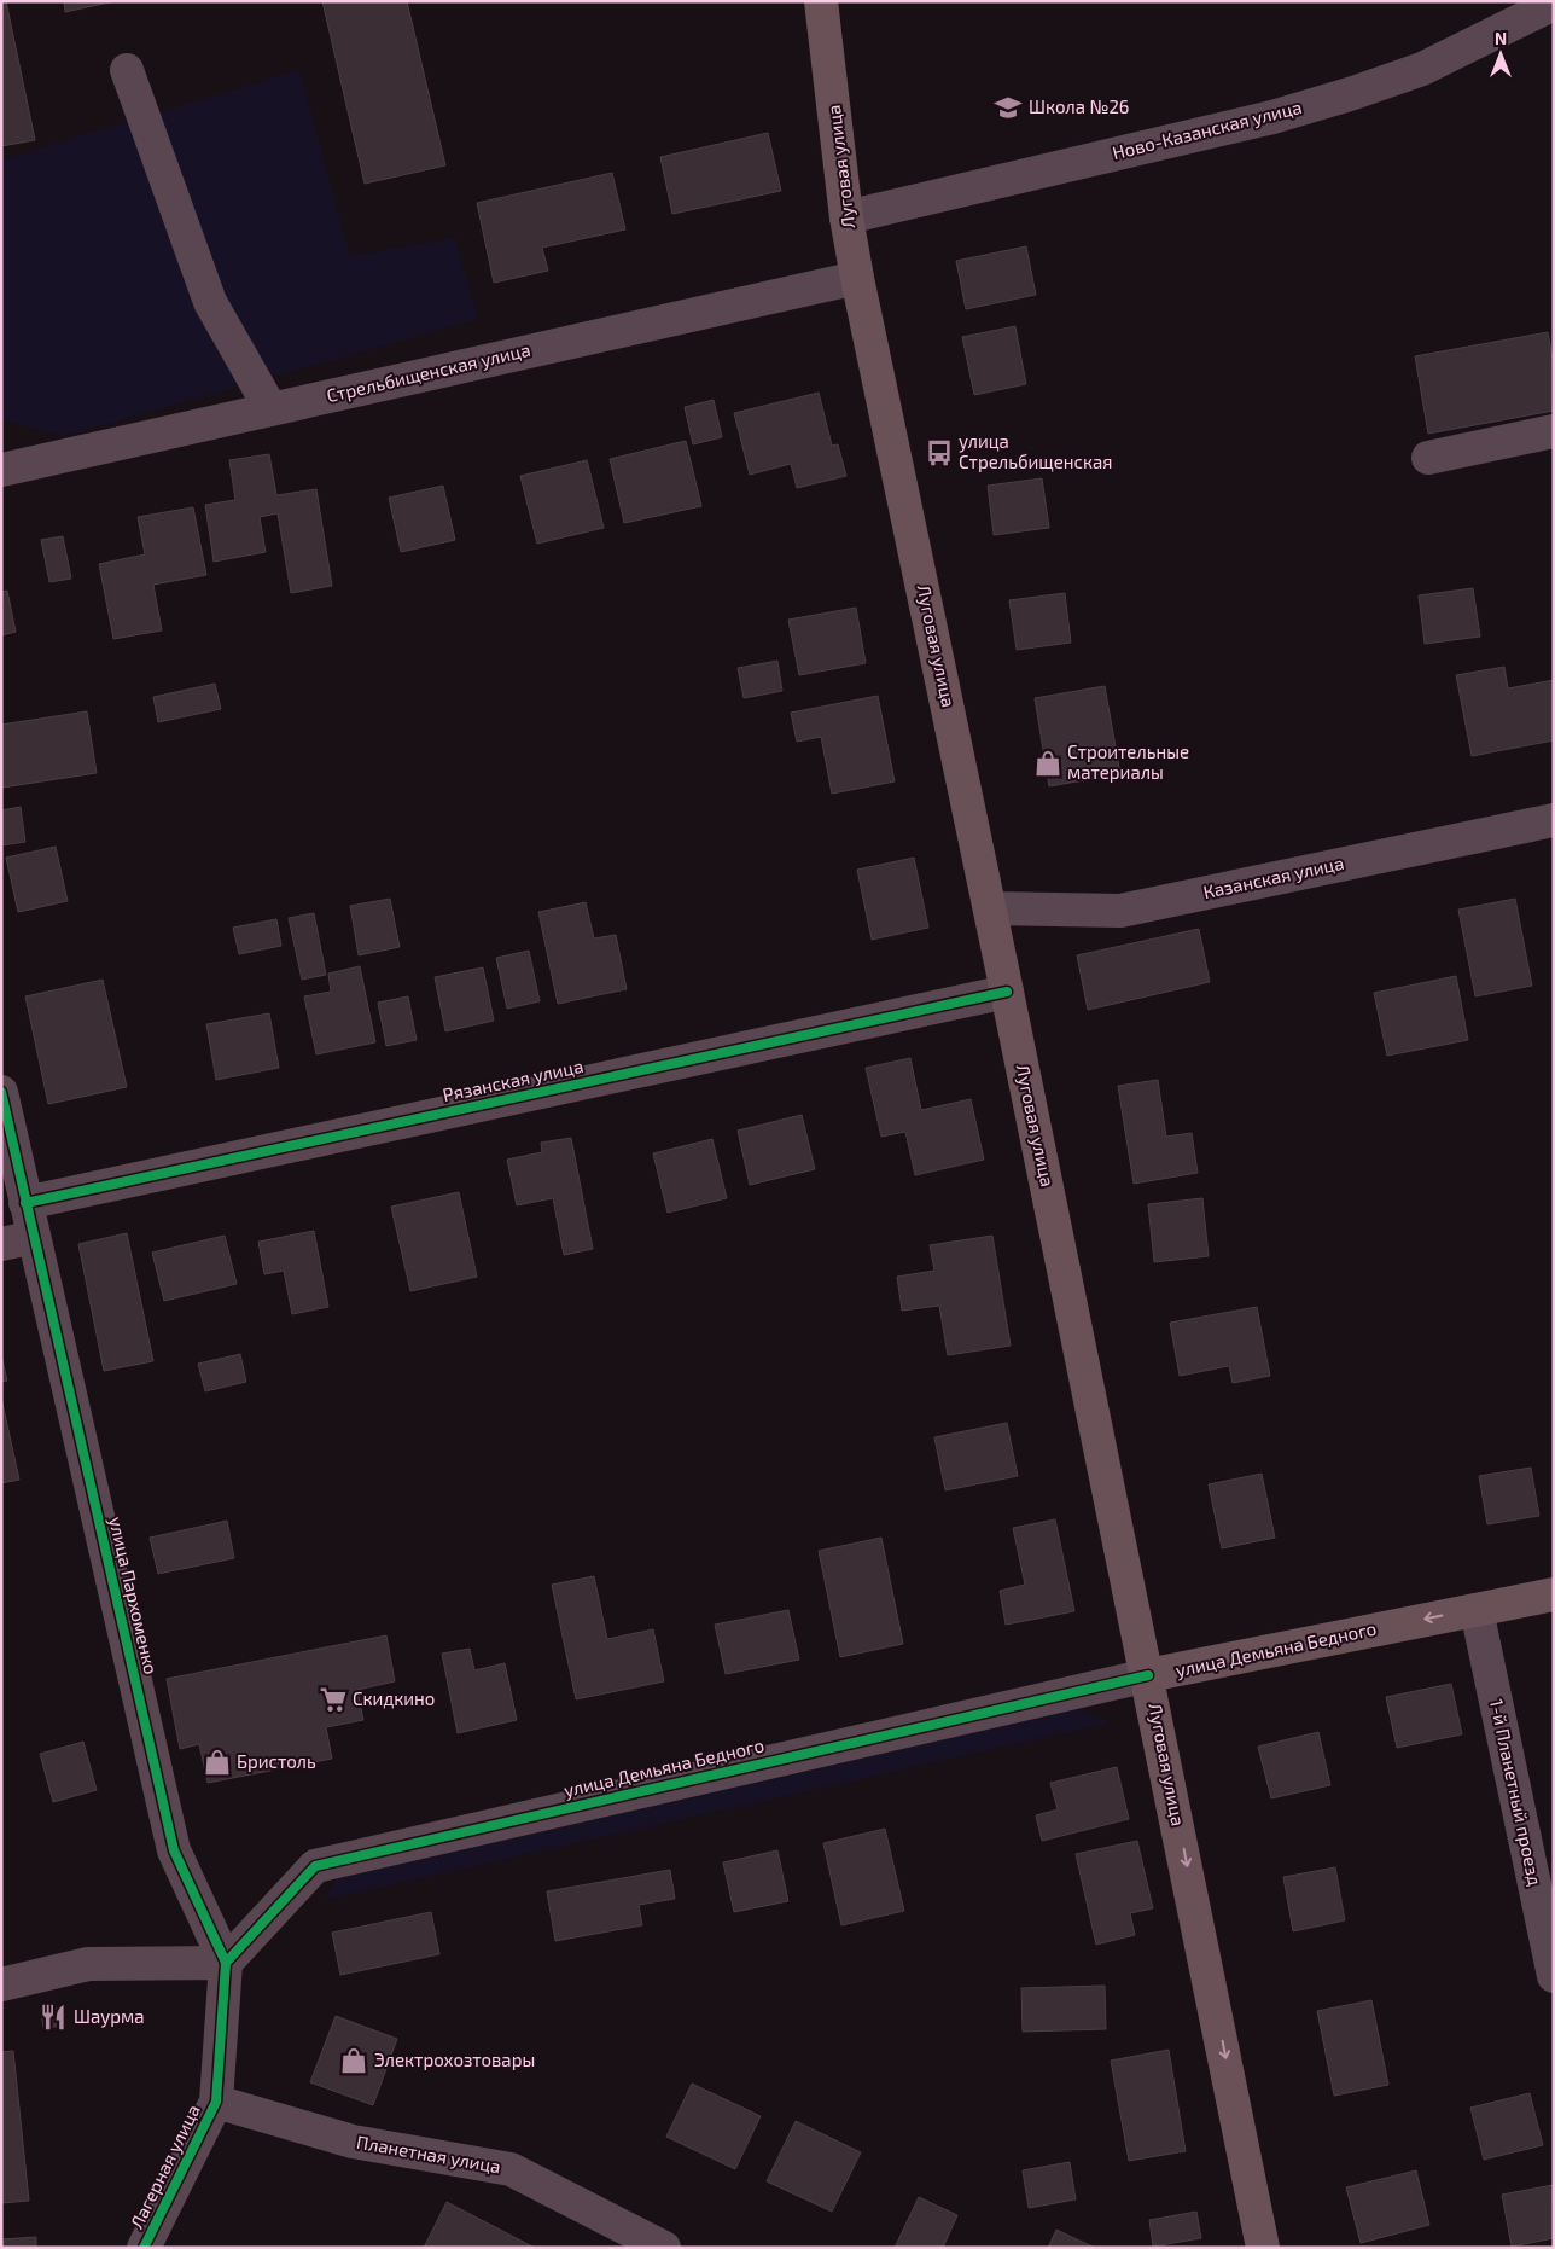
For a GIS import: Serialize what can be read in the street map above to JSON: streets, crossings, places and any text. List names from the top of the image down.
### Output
{
  "streets": {
    "main road": ["Луговая улица", "улица Демьяна Бедного"],
    "street": [
      "Ново-Казанская улица",
      "Стрельбищенская улица",
      "Казанская улица",
      "Рязанская улица",
      "улица Пархоменко",
      "1-й Планетный проезд",
      "Планетная улица",
      "Лагерная улица"
    ]
  },
  "crossings": [
    ["Ново-Казанская улица", "Луговая улица"],
    ["Луговая улица", "Стрельбищенская улица"],
    ["Луговая улица", "Казанская улица"],
    ["Луговая улица", "Рязанская улица"],
    ["Луговая улица", "улица Демьяна Бедного"],
    ["Рязанская улица", "улица Пархоменко"],
    ["улица Пархоменко", "улица Демьяна Бедного"],
    ["улица Пархоменко", "Планетная улица"],
    ["улица Пархоменко", "Лагерная улица"],
    ["улица Демьяна Бедного", "1-й Планетный проезд"],
    ["Планетная улица", "Лагерная улица"]
  ],
  "places": {
    "school or university": ["Школа №26"],
    "bus stop": ["улица Стрельбищенская"],
    "shop": ["Строительные материалы", "Бристоль", "Электрохозтовары"],
    "supermarket": ["Скидкино"],
    "restaurant": ["Шаурма"]
  },
  "north": "top"
}
